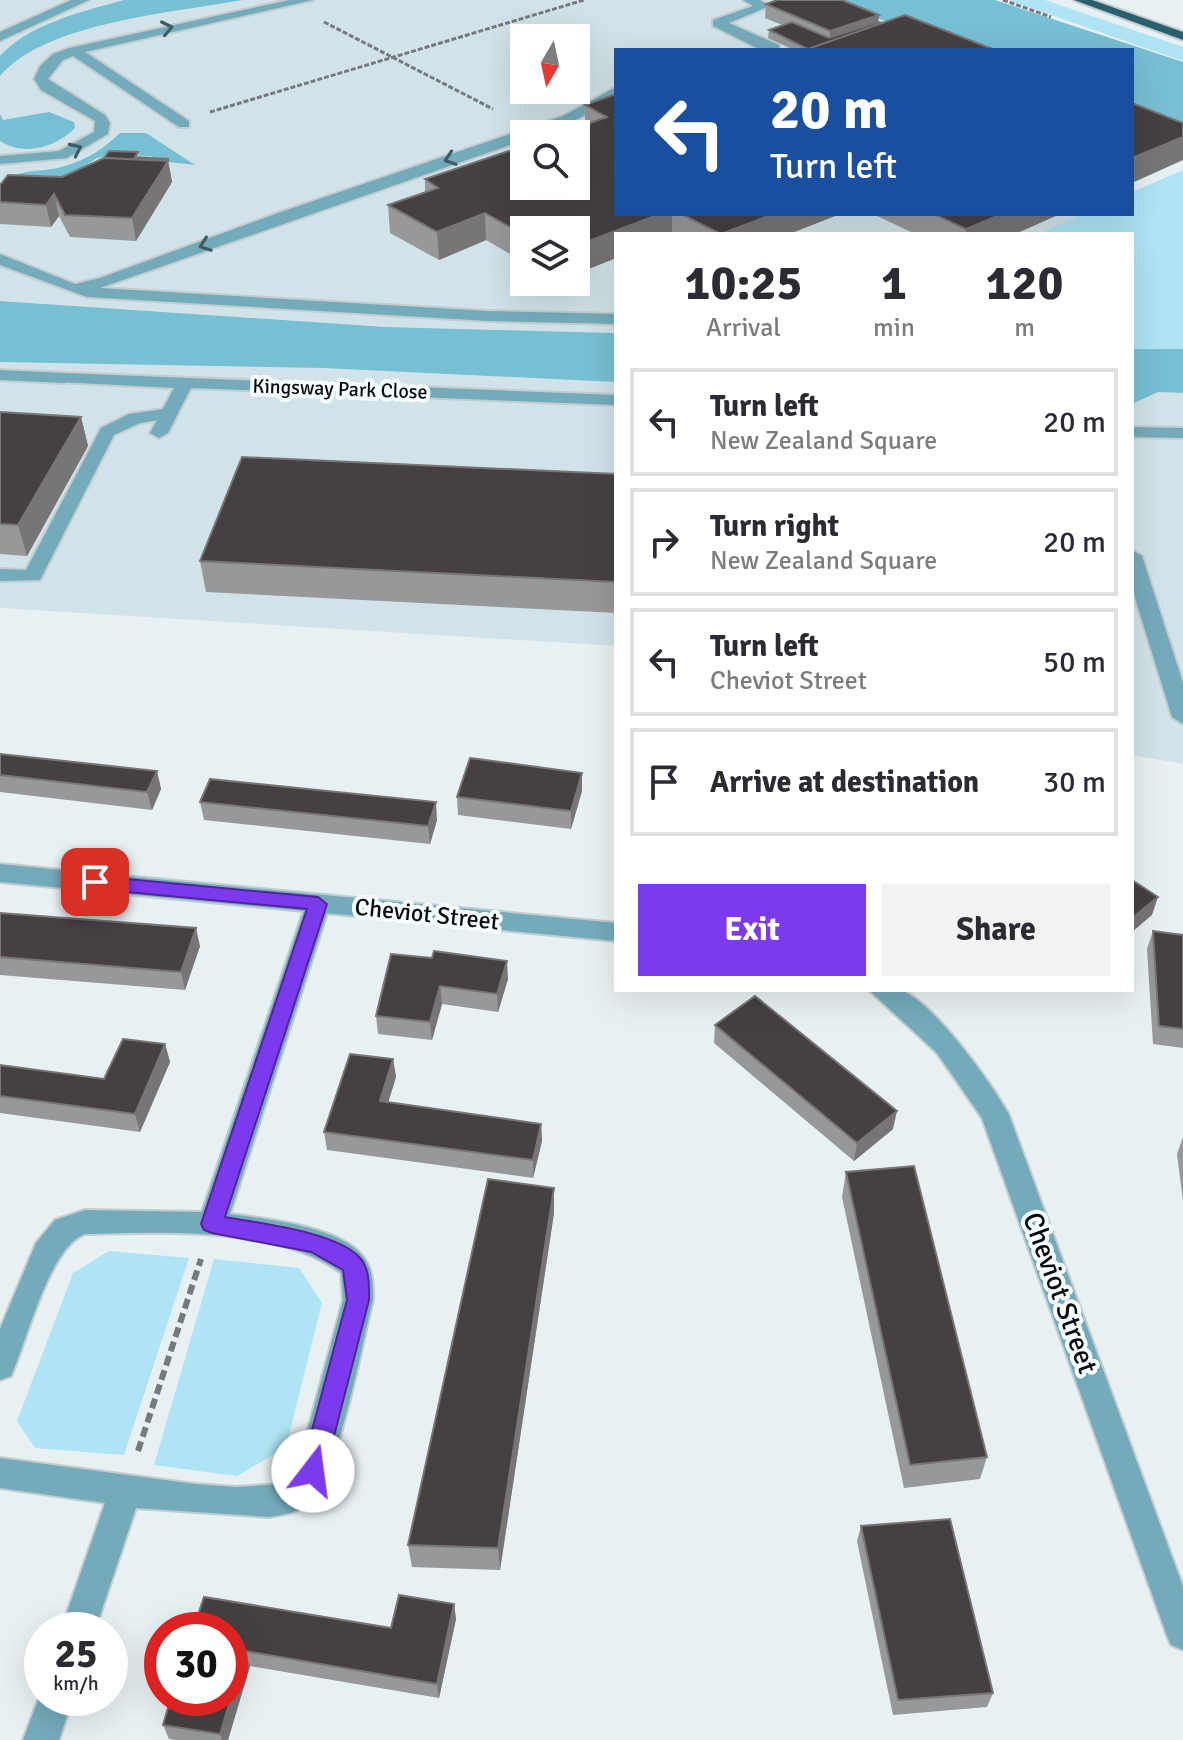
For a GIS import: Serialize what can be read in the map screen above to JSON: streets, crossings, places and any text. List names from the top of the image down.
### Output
{
  "streets": {
    "street": ["Kingsway Park Close", "Cheviot Street"]
  },
  "north": "bottom",
  "page": {
    "turn": ["20 m", "Turn left"],
    "eta": [
      "10:25",
      "Arrival",
      "1",
      "min",
      "120",
      "m"
    ],
    "list": [
      {
        "name": "Turn left",
        "note": "New Zealand Square",
        "value": "20 m"
      },
      {
        "name": "Turn right",
        "note": "New Zealand Square",
        "value": "20 m"
      },
      {
        "name": "Turn left",
        "note": "Cheviot Street",
        "value": "50 m"
      },
      {
        "name": "Arrive at destination",
        "value": "30 m"
      }
    ],
    "buttons": ["Exit", "Share"],
    "speed": "25 km/h",
    "limit": "30"
  }
}
